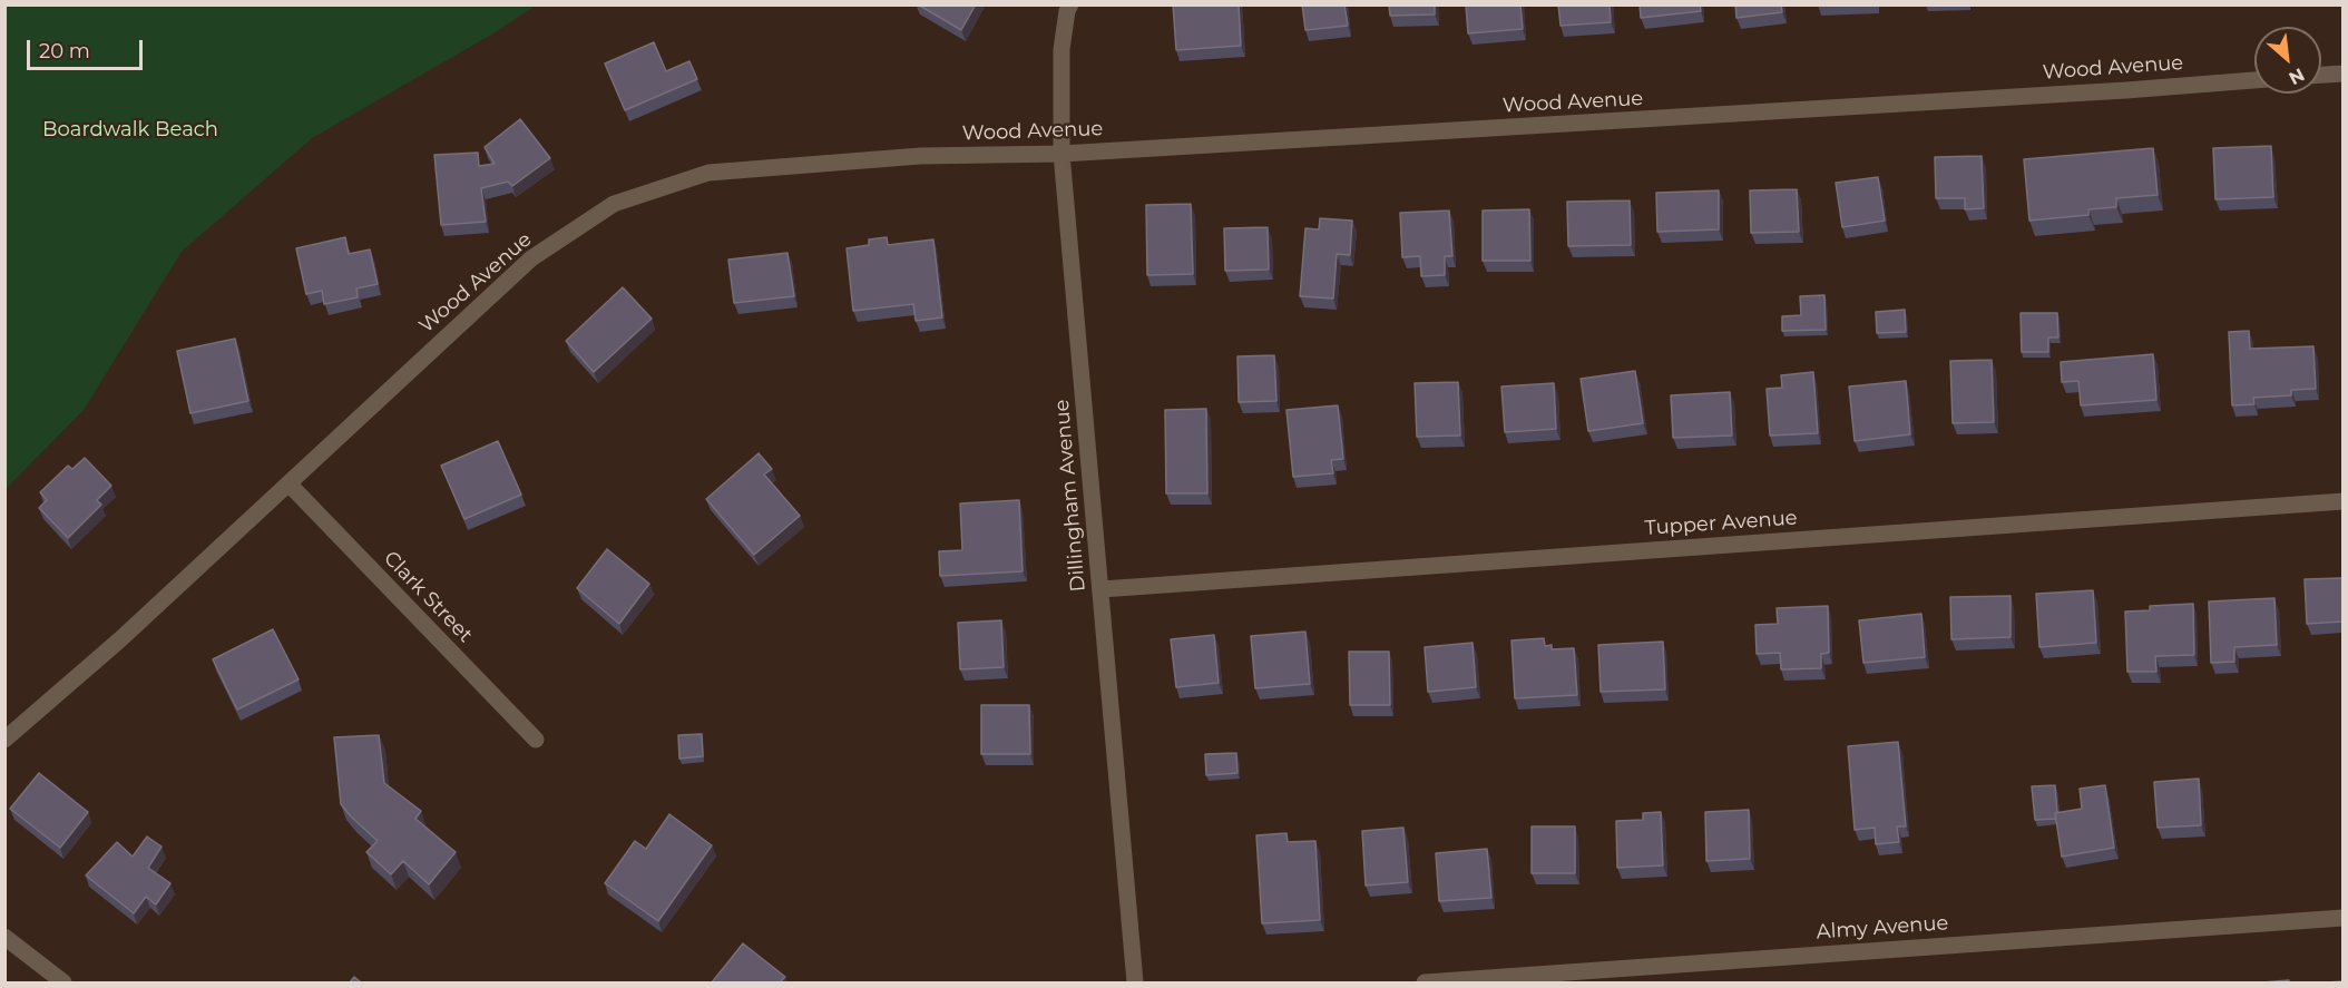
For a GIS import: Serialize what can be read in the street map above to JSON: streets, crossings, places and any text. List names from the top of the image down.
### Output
{
  "streets": {
    "street": [
      "Wood Avenue",
      "Dillingham Avenue",
      "Tupper Avenue",
      "Clark Street",
      "Almy Avenue"
    ]
  },
  "crossings": [
    ["Wood Avenue", "Dillingham Avenue"],
    ["Wood Avenue", "Clark Street"],
    ["Dillingham Avenue", "Tupper Avenue"]
  ],
  "parks": ["Boardwalk Beach"],
  "scale_bar": "20 m",
  "north": "bottom right"
}
